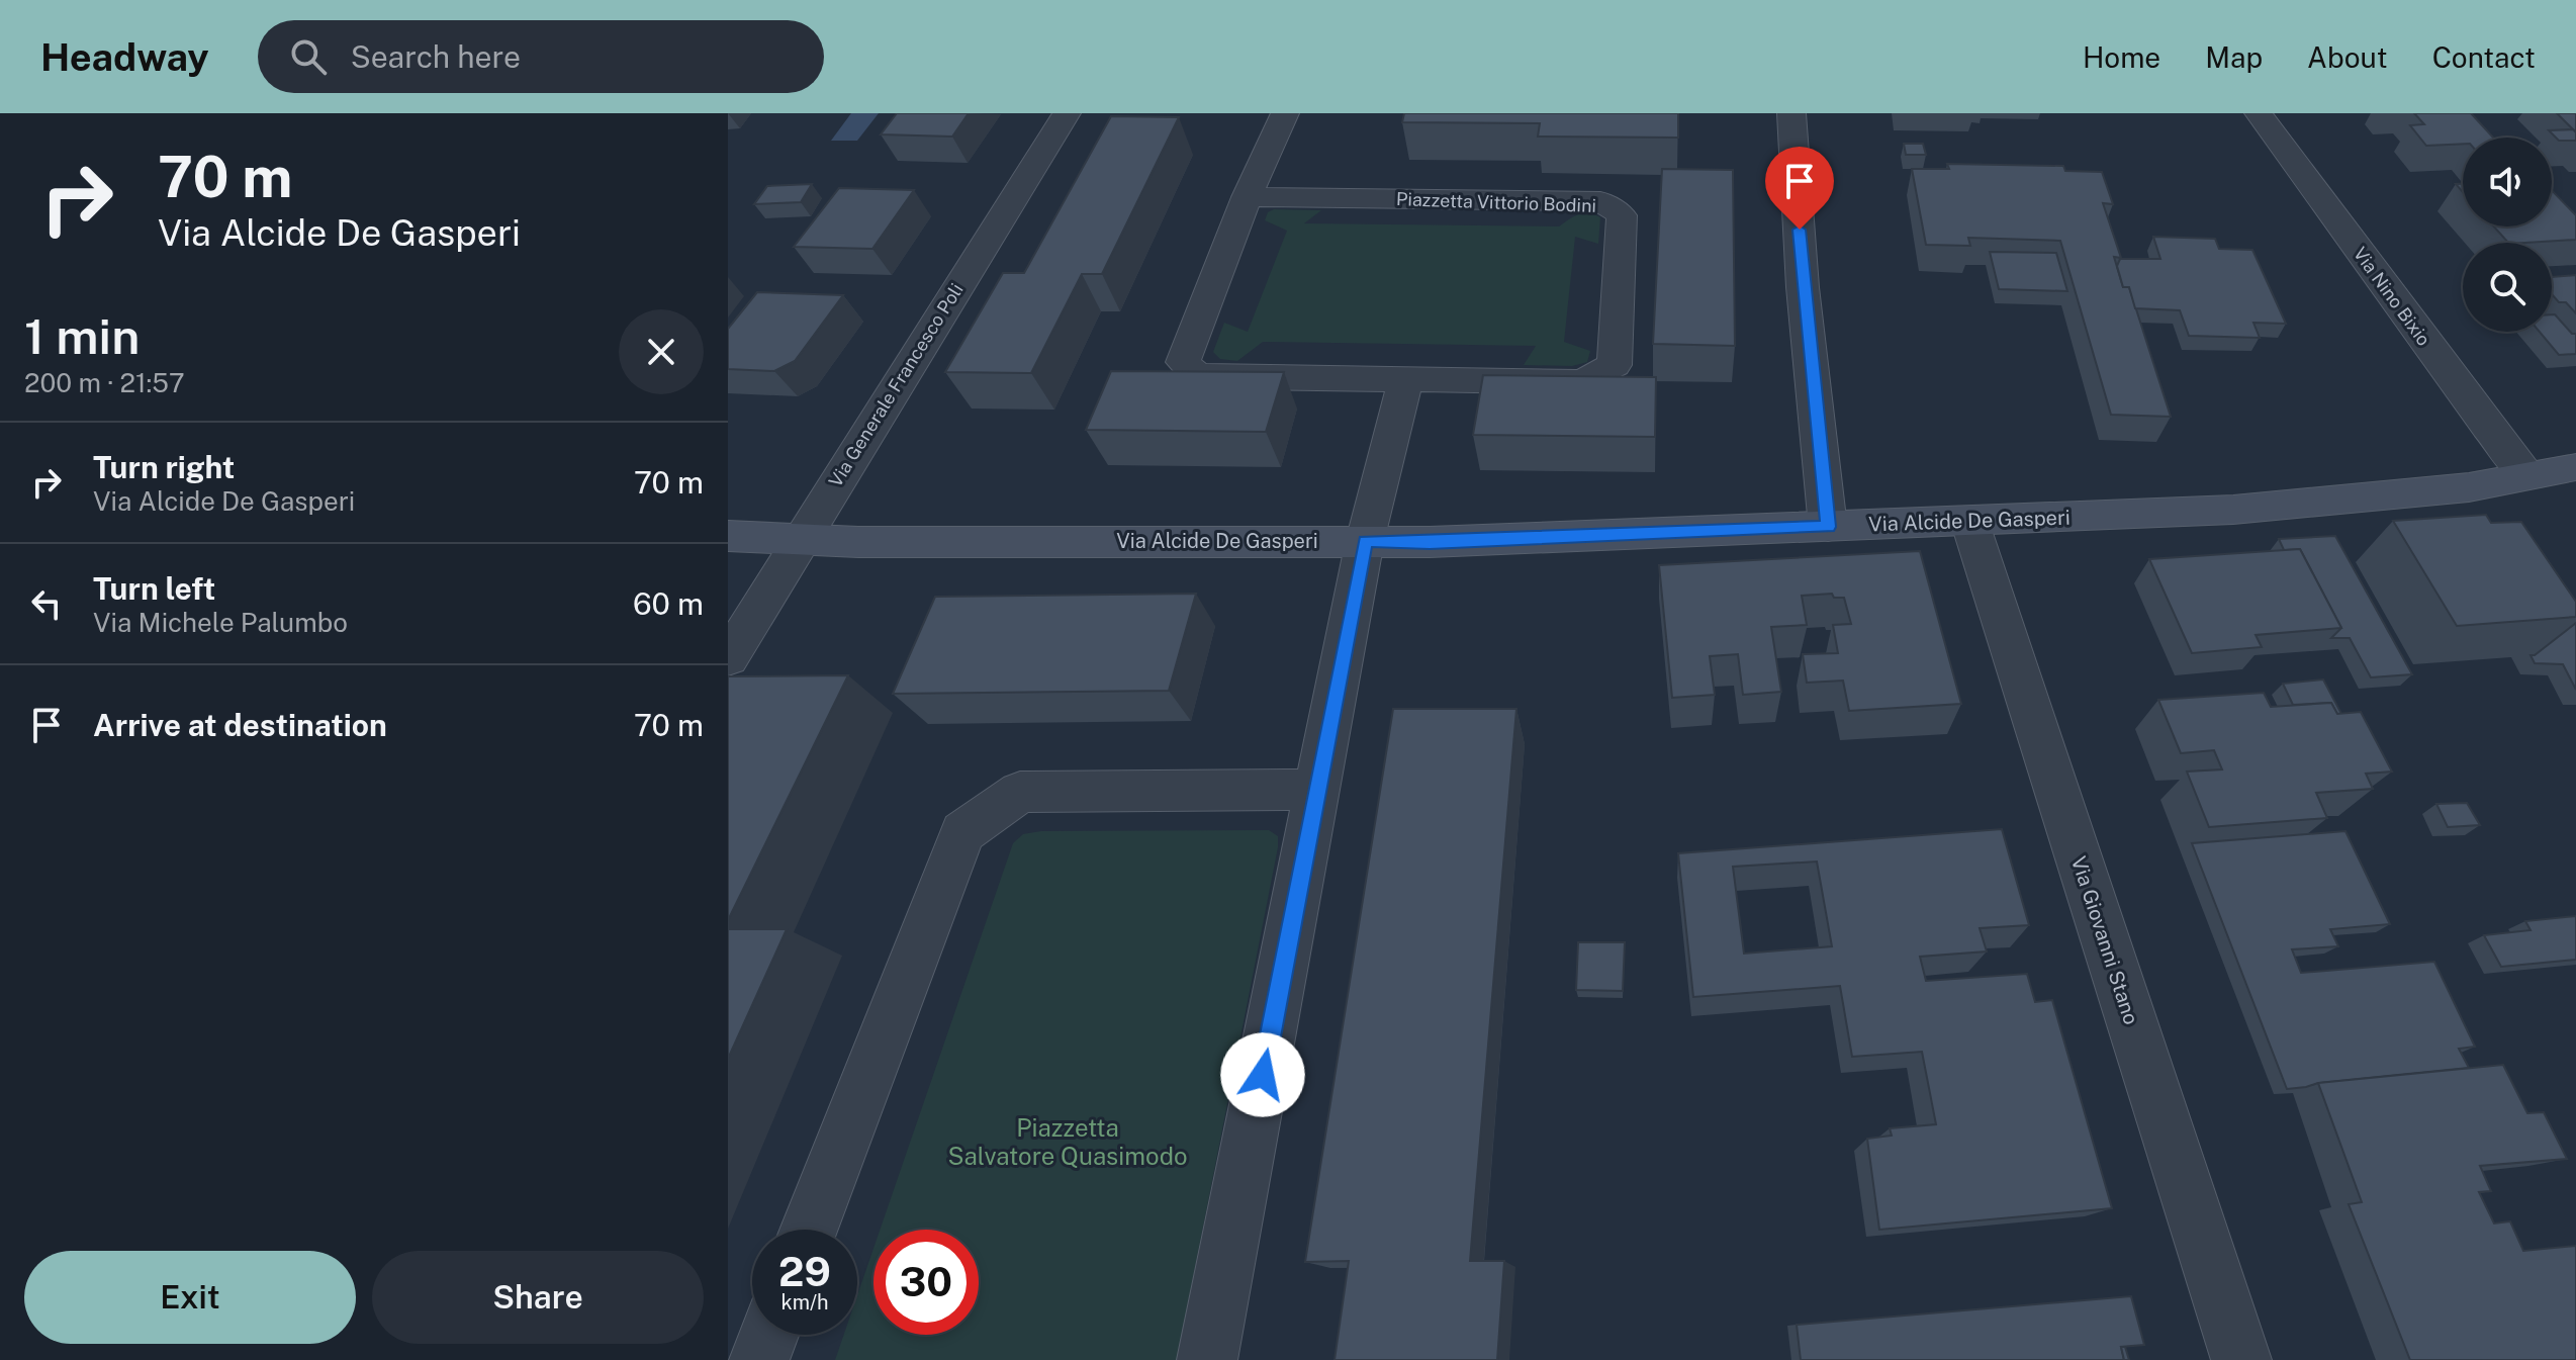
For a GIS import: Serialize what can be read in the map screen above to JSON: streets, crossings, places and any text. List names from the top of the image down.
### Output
{
  "streets": {
    "street": [
      "Piazzetta Vittorio Bodini",
      "Via Nino Bixio",
      "Via Generale Francesco Poli",
      "Via Alcide De Gasperi",
      "Via Giovanni Stano"
    ]
  },
  "crossings": [
    ["Via Nino Bixio", "Via Alcide De Gasperi"],
    ["Via Generale Francesco Poli", "Via Alcide De Gasperi"],
    ["Via Alcide De Gasperi", "Via Giovanni Stano"]
  ],
  "parks": ["Piazzetta Salvatore Quasimodo"],
  "page": {
    "header": "Headway",
    "search": "Search here",
    "nav": [
      "Home",
      "Map",
      "About",
      "Contact"
    ],
    "turn": ["70 m", "Via Alcide De Gasperi"],
    "heading": ["1 min", "200 m · 21:57"],
    "list": [
      {
        "name": "Turn right",
        "note": "Via Alcide De Gasperi",
        "value": "70 m"
      },
      {
        "name": "Turn left",
        "note": "Via Michele Palumbo",
        "value": "60 m"
      },
      {
        "name": "Arrive at destination",
        "value": "70 m"
      }
    ],
    "speed": "29 km/h",
    "limit": "30",
    "buttons": ["Exit", "Share"]
  }
}
